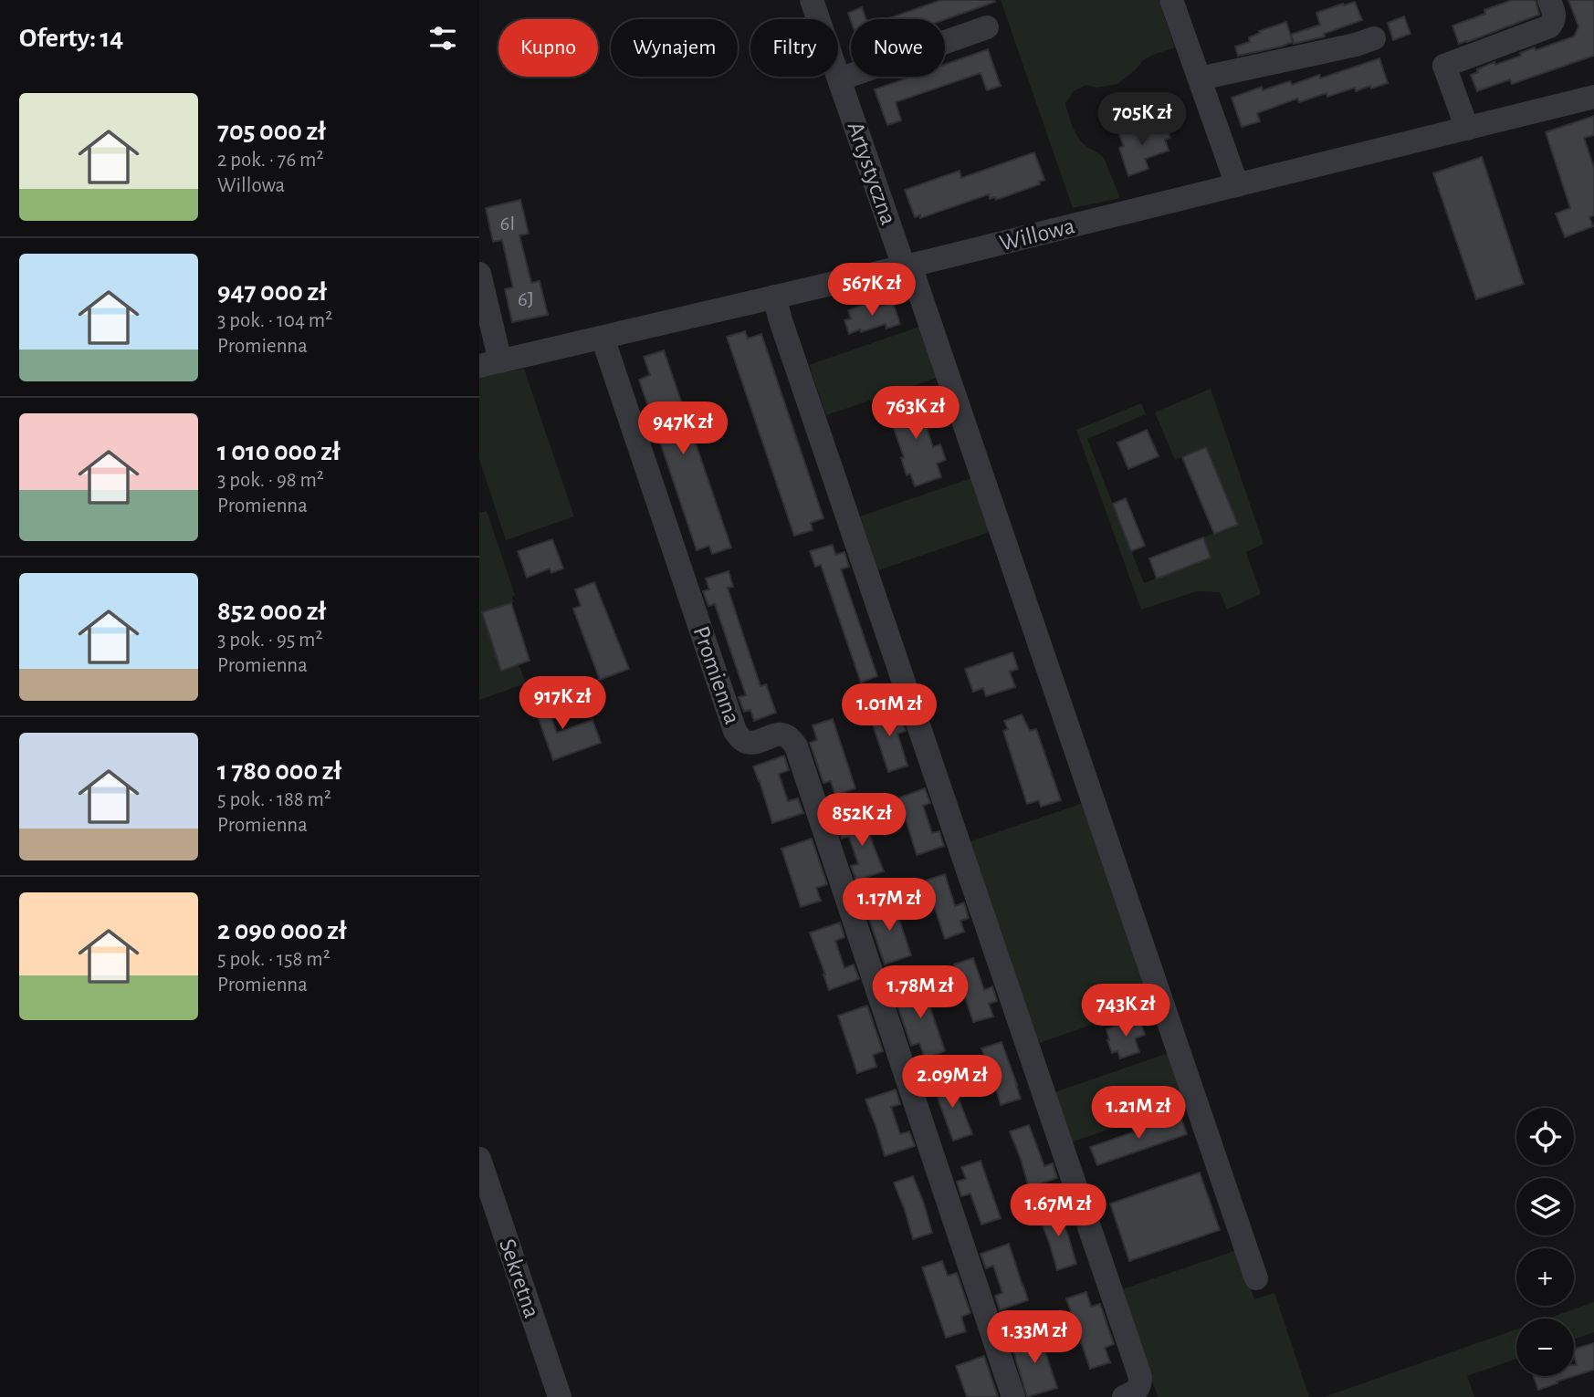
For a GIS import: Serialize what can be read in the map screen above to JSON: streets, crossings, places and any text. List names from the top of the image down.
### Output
{
  "streets": {
    "street": [
      "Artystyczna",
      "Willowa",
      "Promienna",
      "Sekretna"
    ]
  },
  "crossings": [
    ["Artystyczna", "Willowa"],
    ["Willowa", "Promienna"]
  ],
  "house_numbers": ["6I", "6J"],
  "page": {
    "heading": "Oferty: 14",
    "chip": [
      "Kupno",
      "Wynajem",
      "Filtry",
      "Nowe"
    ],
    "list": [
      {
        "name": "705 000 zł",
        "note": "2 pok. · 76 m² · Willowa"
      },
      {
        "name": "947 000 zł",
        "note": "3 pok. · 104 m² · Promienna"
      },
      {
        "name": "1 010 000 zł",
        "note": "3 pok. · 98 m² · Promienna"
      },
      {
        "name": "852 000 zł",
        "note": "3 pok. · 95 m² · Promienna"
      },
      {
        "name": "1 780 000 zł",
        "note": "5 pok. · 188 m² · Promienna"
      },
      {
        "name": "2 090 000 zł",
        "note": "5 pok. · 158 m² · Promienna"
      }
    ],
    "price": [
      "705K zł",
      "567K zł",
      "763K zł",
      "947K zł",
      "917K zł",
      "1.01M zł",
      "852K zł",
      "1.17M zł",
      "1.78M zł",
      "743K zł",
      "2.09M zł",
      "1.21M zł",
      "1.67M zł",
      "1.33M zł"
    ],
    "map_buttons": ["+", "−"]
  }
}
